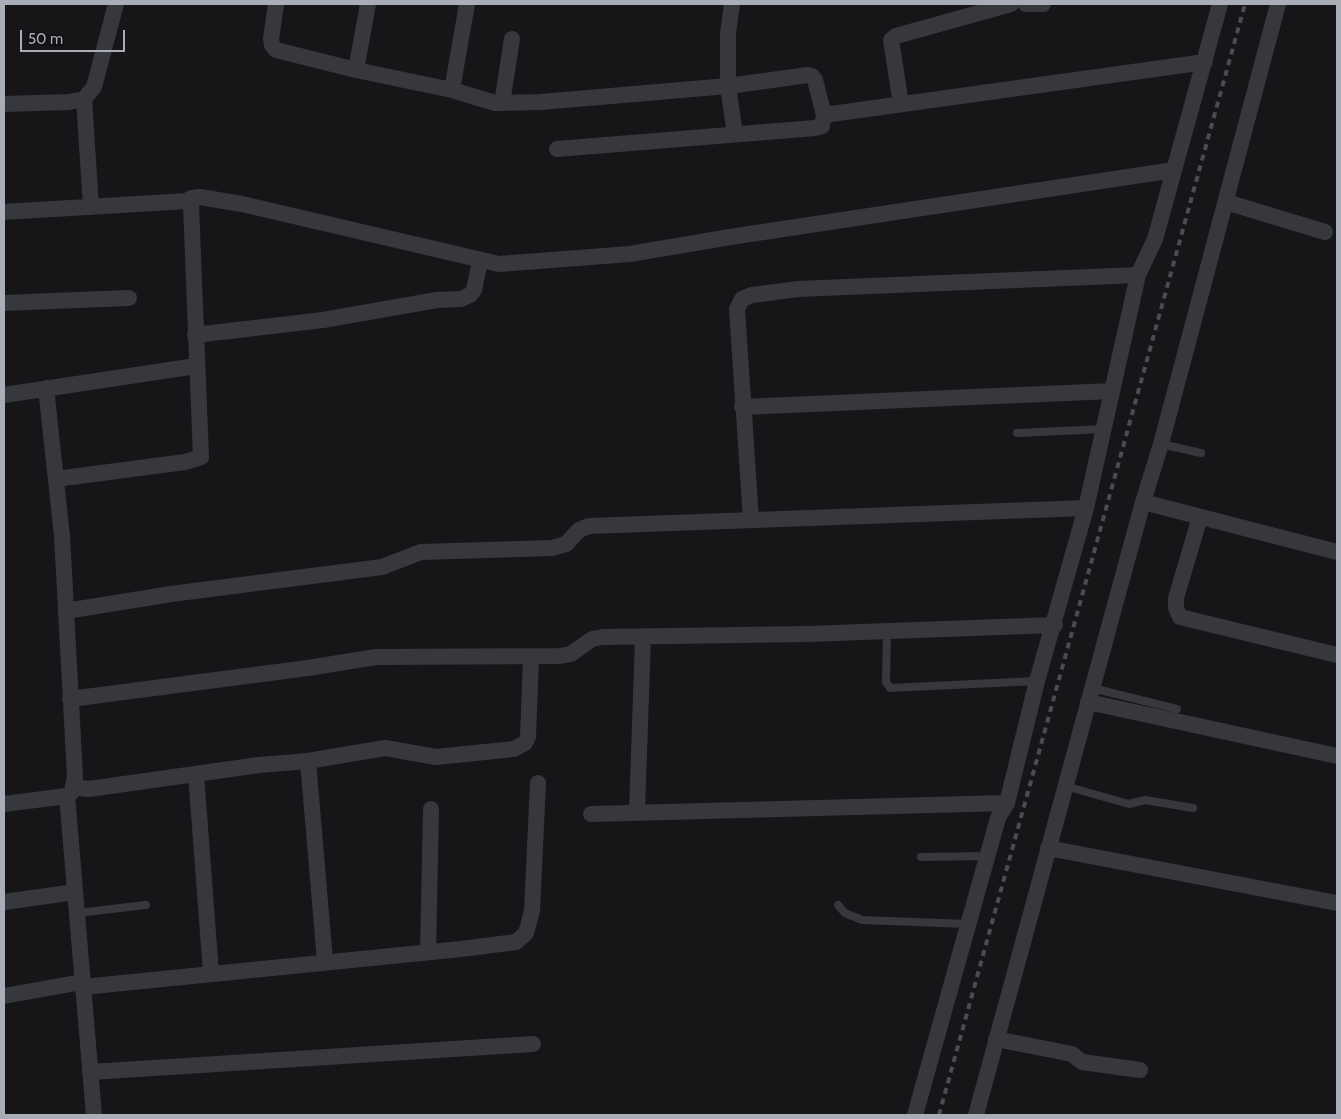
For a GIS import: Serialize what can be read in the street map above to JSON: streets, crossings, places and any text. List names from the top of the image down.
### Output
{
  "scale_bar": "50 m"
}
